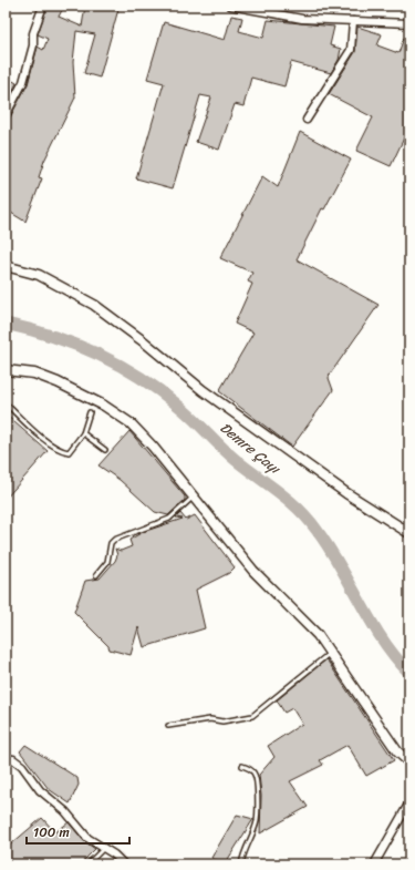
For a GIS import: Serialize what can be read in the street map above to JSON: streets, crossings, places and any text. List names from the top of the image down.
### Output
{
  "water": ["Demre Çayı"],
  "scale_bar": "100 m"
}
